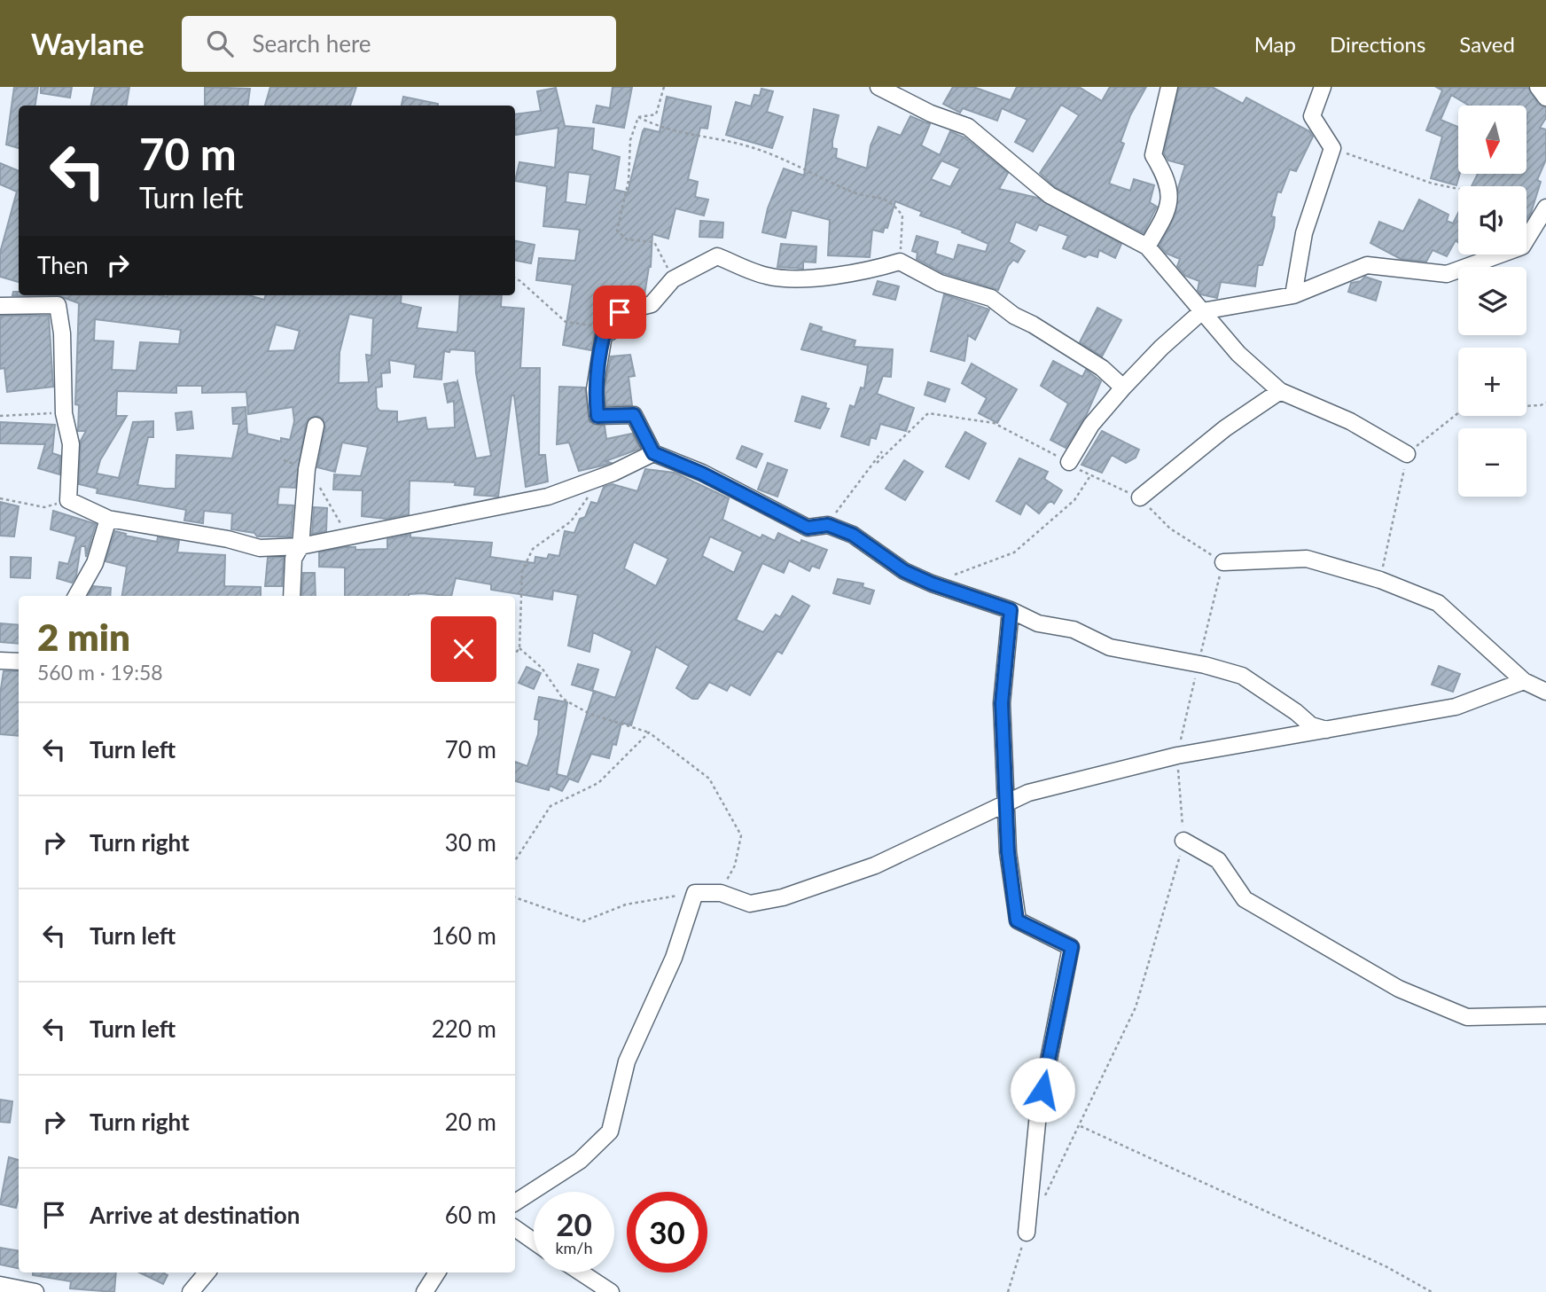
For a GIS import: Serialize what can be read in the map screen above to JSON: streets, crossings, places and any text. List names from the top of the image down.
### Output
{
  "north": "bottom",
  "page": {
    "header": "Waylane",
    "search": "Search here",
    "nav": ["Map", "Directions", "Saved"],
    "map_buttons": ["+", "−"],
    "turn": ["70 m", "Turn left"],
    "then": "Then",
    "heading": ["2 min", "560 m · 19:58"],
    "list": [
      {
        "name": "Turn left",
        "value": "70 m"
      },
      {
        "name": "Turn right",
        "value": "30 m"
      },
      {
        "name": "Turn left",
        "value": "160 m"
      },
      {
        "name": "Turn left",
        "value": "220 m"
      },
      {
        "name": "Turn right",
        "value": "20 m"
      },
      {
        "name": "Arrive at destination",
        "value": "60 m"
      }
    ],
    "speed": "20 km/h",
    "limit": "30"
  }
}
